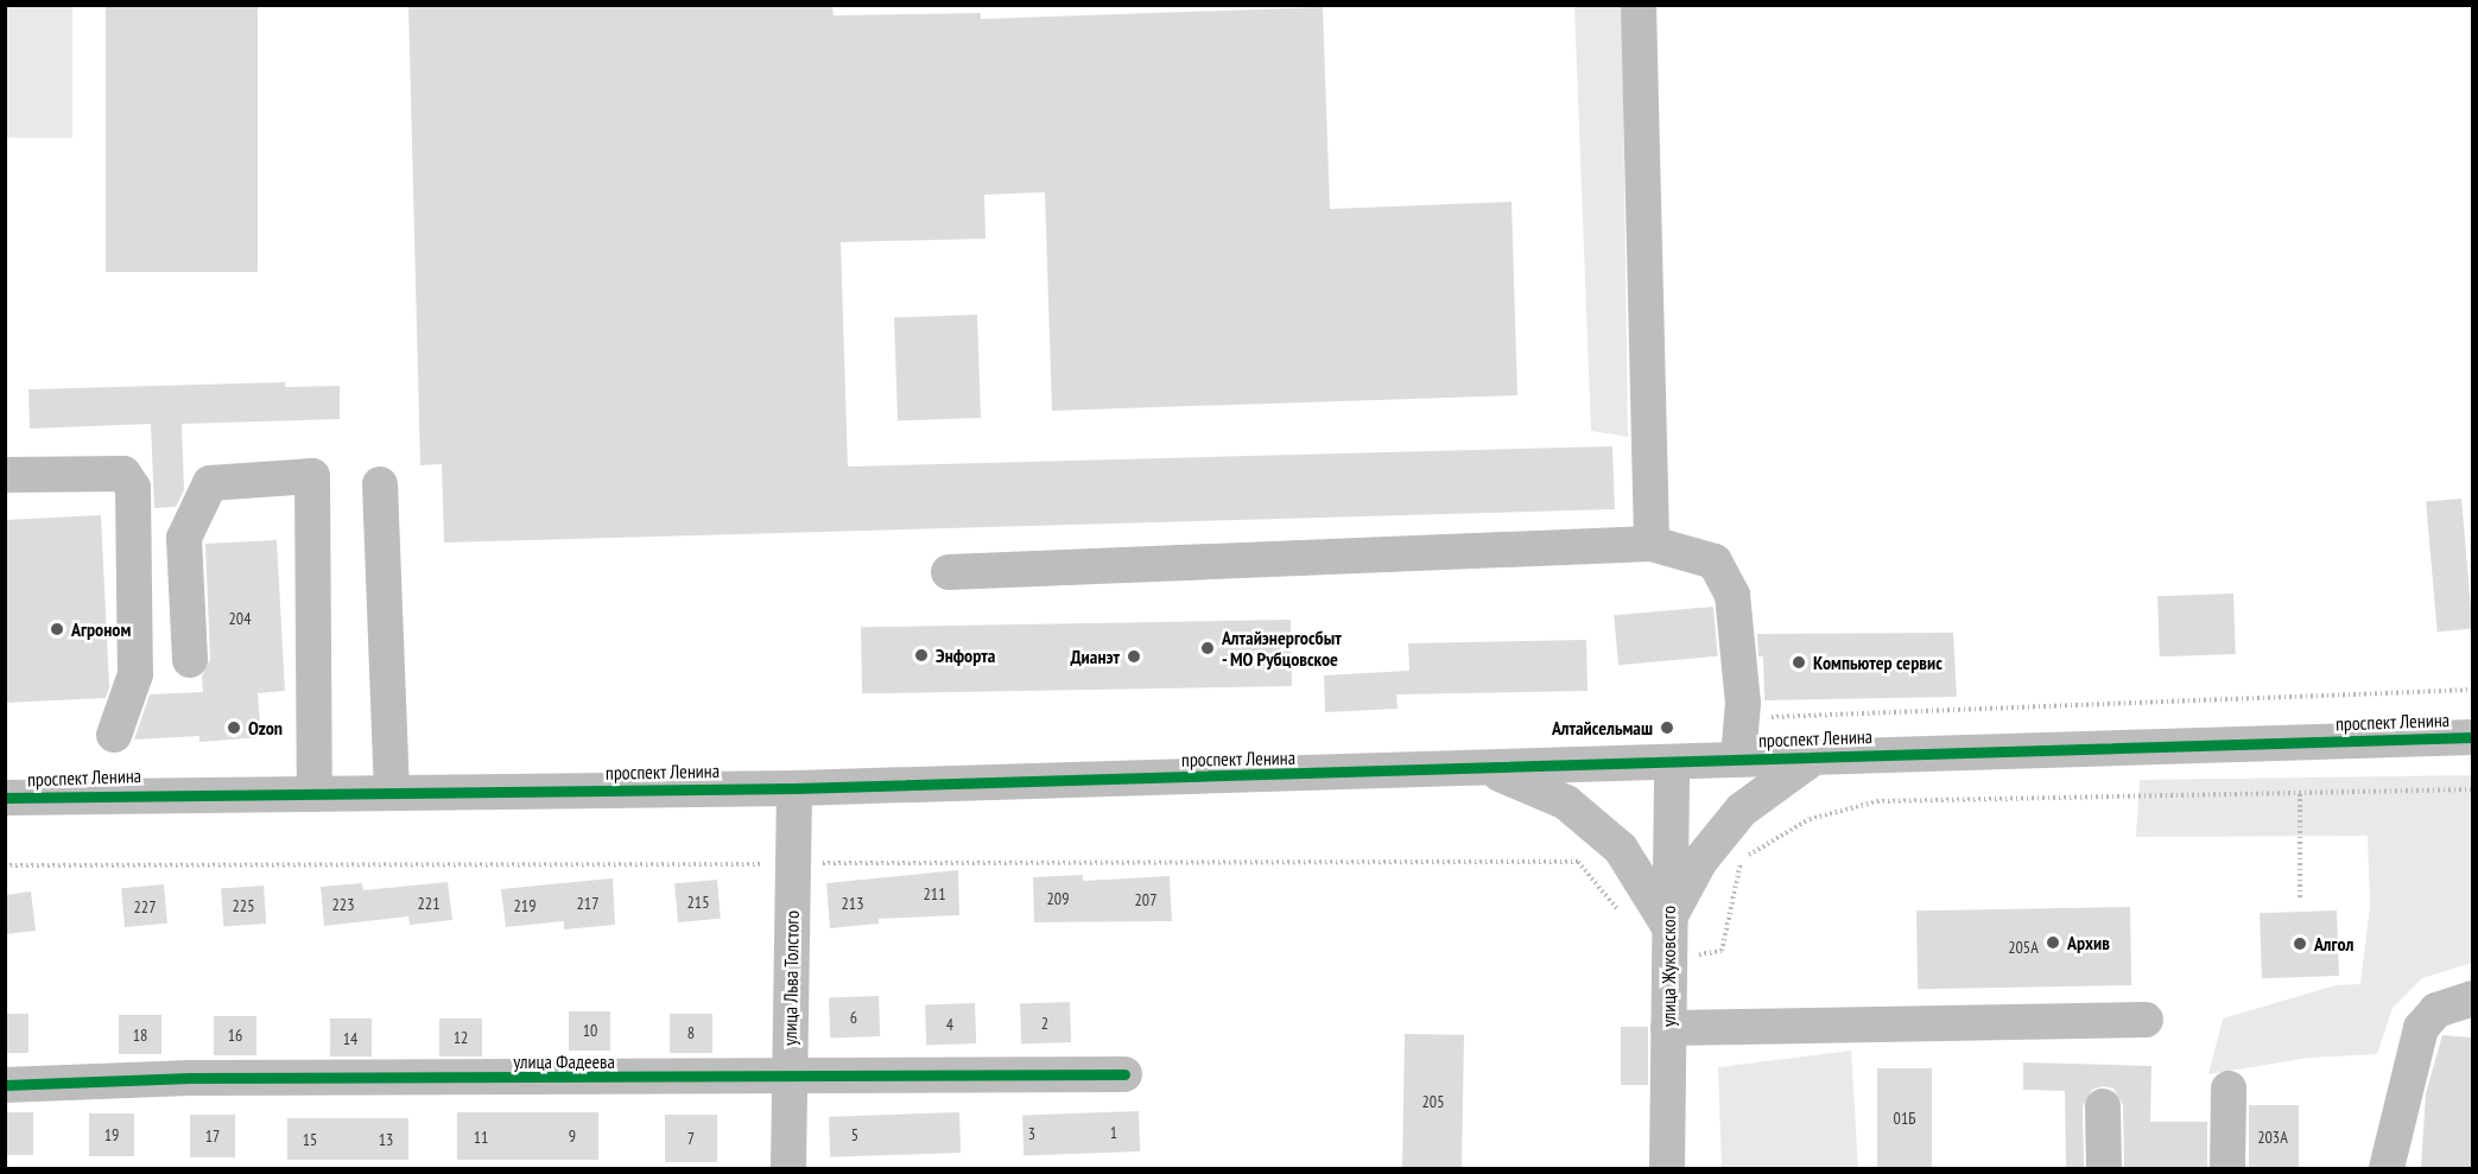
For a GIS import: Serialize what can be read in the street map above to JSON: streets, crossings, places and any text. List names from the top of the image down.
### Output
{
  "streets": {
    "street": [
      "проспект Ленина",
      "улица Жуковского",
      "улица Льва Толстого",
      "улица Фадеева"
    ]
  },
  "crossings": [
    ["проспект Ленина", "улица Жуковского"],
    ["проспект Ленина", "улица Льва Толстого"],
    ["улица Льва Толстого", "улица Фадеева"]
  ],
  "places": [
    "Агроном",
    "Алтайэнергосбыт - МО Рубцовское",
    "Энфорта",
    "Дианэт",
    "Компьютер сервис",
    "Ozon",
    "Алтайсельмаш",
    "Архив",
    "Алгол"
  ],
  "house_numbers": [
    "204",
    "211",
    "209",
    "207",
    "215",
    "221",
    "217",
    "213",
    "223",
    "225",
    "219",
    "227",
    "205А",
    "6",
    "2",
    "4",
    "10",
    "8",
    "18",
    "16",
    "12",
    "14",
    "205",
    "01Б",
    "1",
    "3",
    "19",
    "5",
    "17",
    "9",
    "11",
    "203А",
    "7",
    "15",
    "13"
  ]
}
